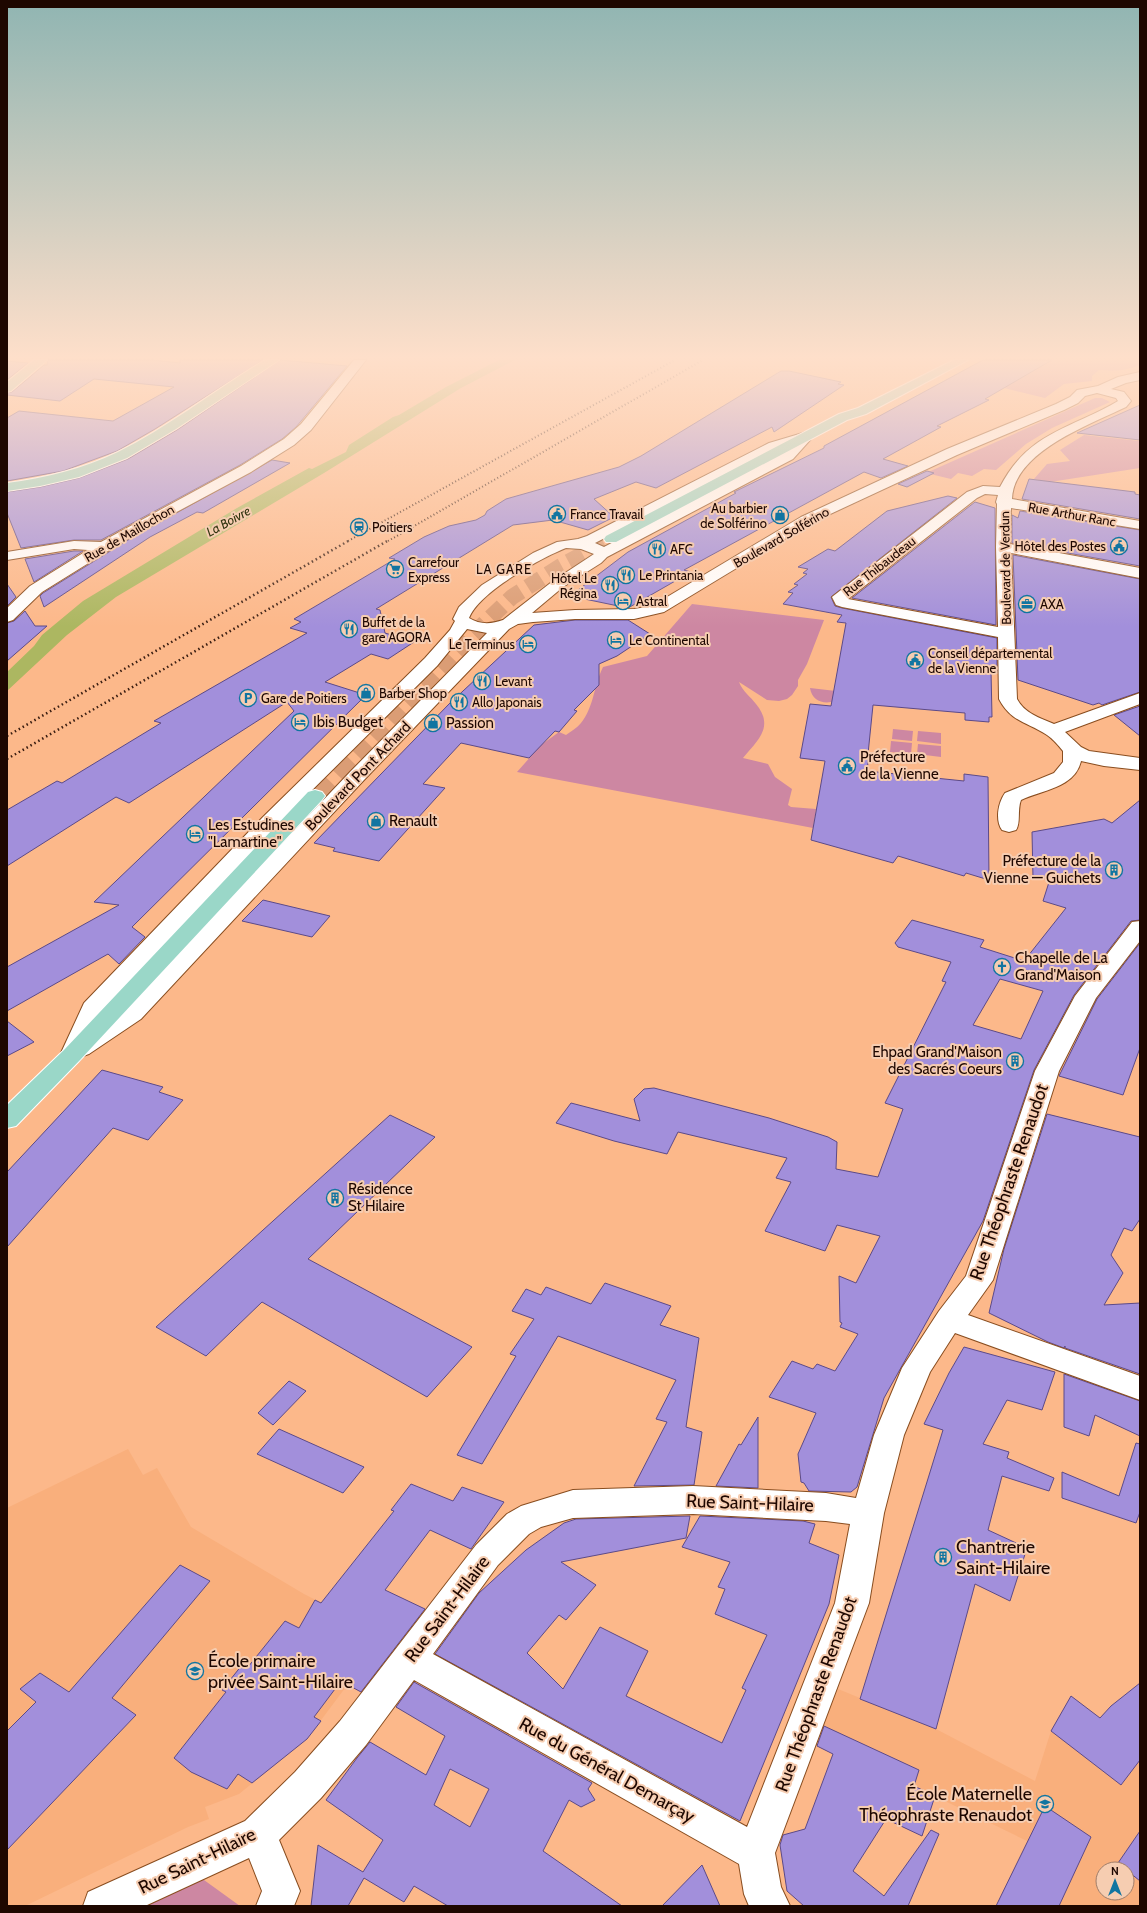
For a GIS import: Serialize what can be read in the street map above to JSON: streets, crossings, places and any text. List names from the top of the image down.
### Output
{
  "streets": {
    "main road": ["Boulevard Pont Achard"],
    "street": [
      "Rue Arthur Ranc",
      "Rue de Maillochon",
      "Boulevard Solférino",
      "Rue Thibaudeau",
      "Boulevard de Verdun",
      "Rue Théophraste Renaudot",
      "Rue Saint-Hilaire",
      "Rue du Général Demarçay"
    ]
  },
  "crossings": [
    ["Rue Arthur Ranc", "Rue Thibaudeau"],
    ["Rue Arthur Ranc", "Boulevard de Verdun"],
    ["Boulevard Solférino", "Boulevard Pont Achard"],
    ["Rue Thibaudeau", "Boulevard de Verdun"],
    ["Rue Théophraste Renaudot", "Rue Saint-Hilaire"],
    ["Rue Théophraste Renaudot", "Rue du Général Demarçay"],
    ["Rue Saint-Hilaire", "Rue du Général Demarçay"]
  ],
  "districts": ["LA GARE"],
  "water": ["La Boivre"],
  "places": {
    "public building": [
      "France Travail",
      "Hôtel des Postes",
      "Conseil départemental de la Vienne",
      "Préfecture de la Vienne"
    ],
    "shop": [
      "Au barbier de Solférino",
      "Barber Shop",
      "Passion",
      "Renault"
    ],
    "station": ["Poitiers"],
    "restaurant": [
      "AFC",
      "Le Printania",
      "Hôtel Le Régina",
      "Buffet de la gare AGORA",
      "Levant",
      "Allo Japonais"
    ],
    "supermarket": ["Carrefour Express"],
    "hotel": [
      "Astral",
      "Le Continental",
      "Le Terminus",
      "Ibis Budget",
      "Les Estudines \"Lamartine\""
    ],
    "office": ["AXA"],
    "parking": ["Gare de Poitiers"],
    "building": [
      "Préfecture de la Vienne — Guichets",
      "Ehpad Grand'Maison des Sacrés Coeurs",
      "Résidence St Hilaire",
      "Chantrerie Saint-Hilaire"
    ],
    "church": ["Chapelle de La Grand'Maison"],
    "school or university": ["École primaire privée Saint-Hilaire", "École Maternelle Théophraste Renaudot"]
  },
  "north": "top"
}
